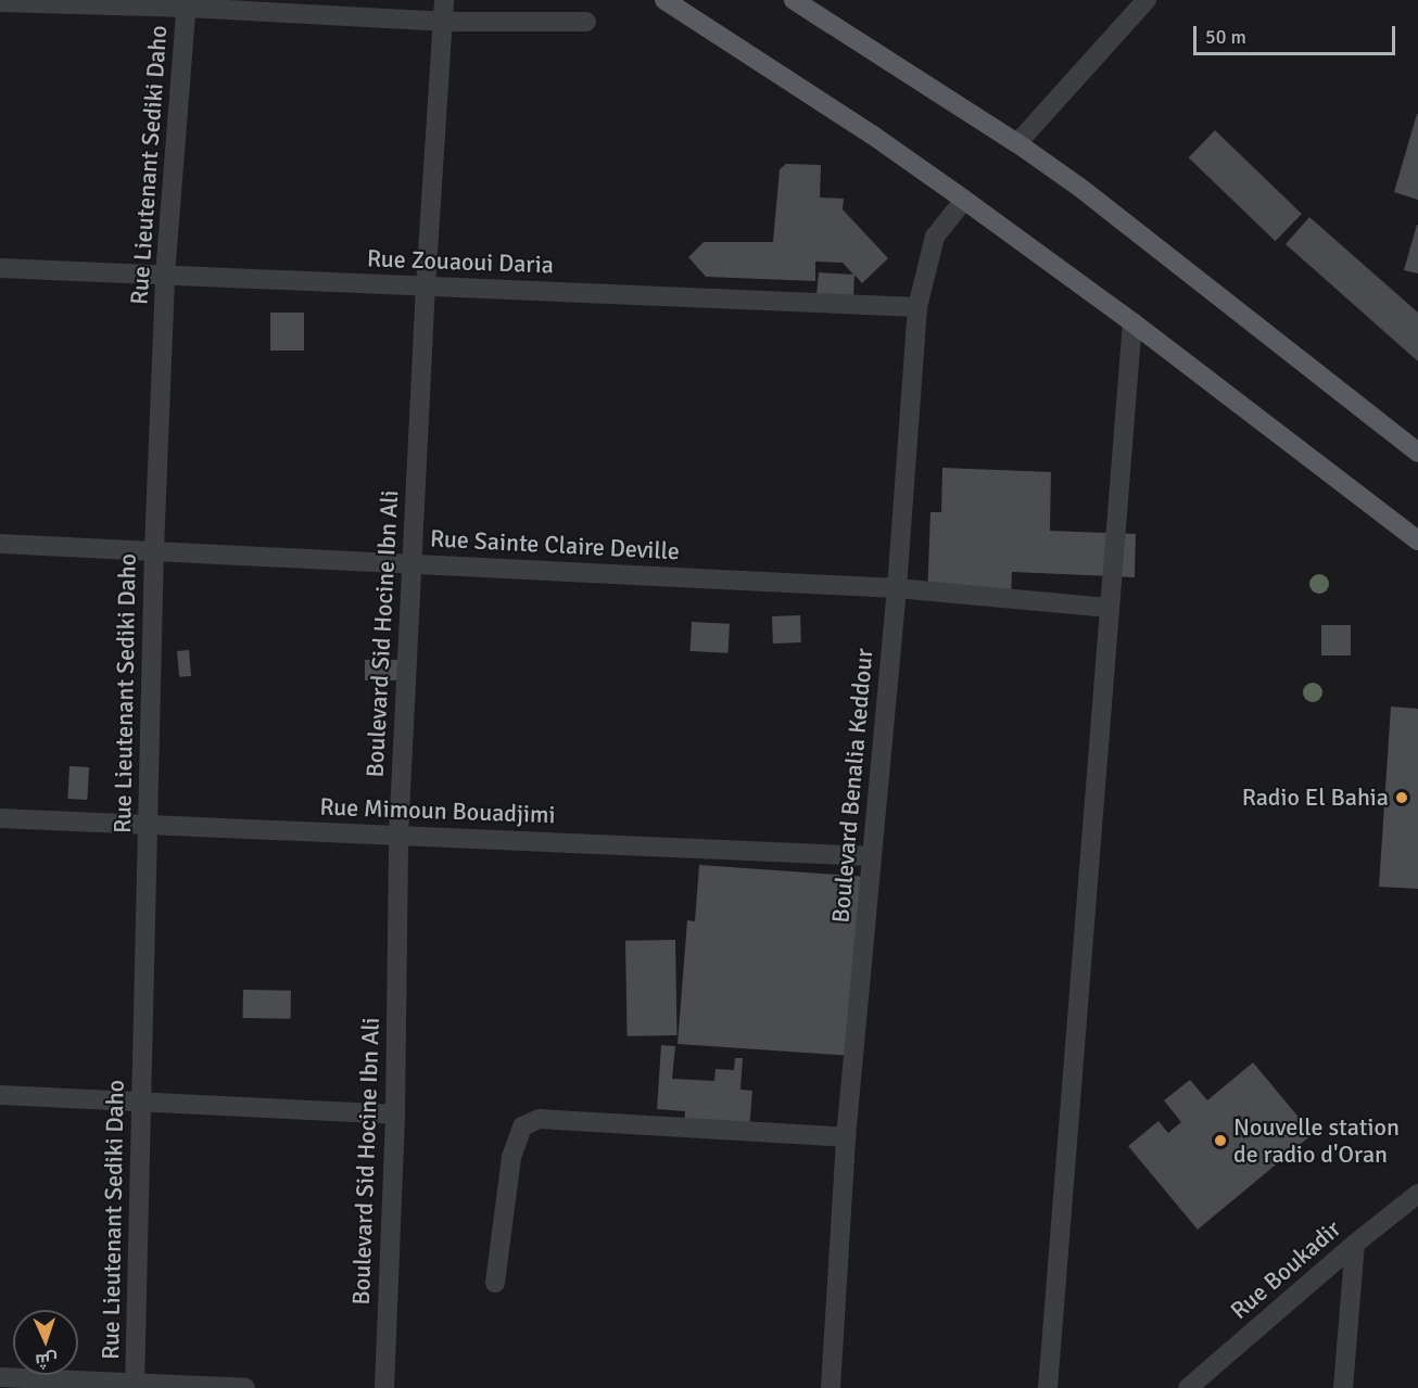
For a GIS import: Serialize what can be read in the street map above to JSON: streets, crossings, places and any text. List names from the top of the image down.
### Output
{
  "streets": {
    "street": [
      "Rue Lieutenant Sediki Daho",
      "Rue Zouaoui Daria",
      "Rue Sainte Claire Deville",
      "Boulevard Sid Hocine Ibn Ali",
      "Boulevard Benalia Keddour",
      "Rue Mimoun Bouadjimi",
      "Rue Boukadir"
    ]
  },
  "crossings": [
    ["Rue Lieutenant Sediki Daho", "Rue Zouaoui Daria"],
    ["Rue Lieutenant Sediki Daho", "Rue Sainte Claire Deville"],
    ["Rue Lieutenant Sediki Daho", "Rue Mimoun Bouadjimi"],
    ["Rue Zouaoui Daria", "Boulevard Sid Hocine Ibn Ali"],
    ["Rue Zouaoui Daria", "Boulevard Benalia Keddour"],
    ["Rue Sainte Claire Deville", "Boulevard Sid Hocine Ibn Ali"],
    ["Rue Sainte Claire Deville", "Boulevard Benalia Keddour"],
    ["Boulevard Sid Hocine Ibn Ali", "Rue Mimoun Bouadjimi"],
    ["Boulevard Benalia Keddour", "Rue Mimoun Bouadjimi"]
  ],
  "places": ["Radio El Bahia", "Nouvelle station de radio d'Oran"],
  "scale_bar": "50 m",
  "north": "bottom"
}
